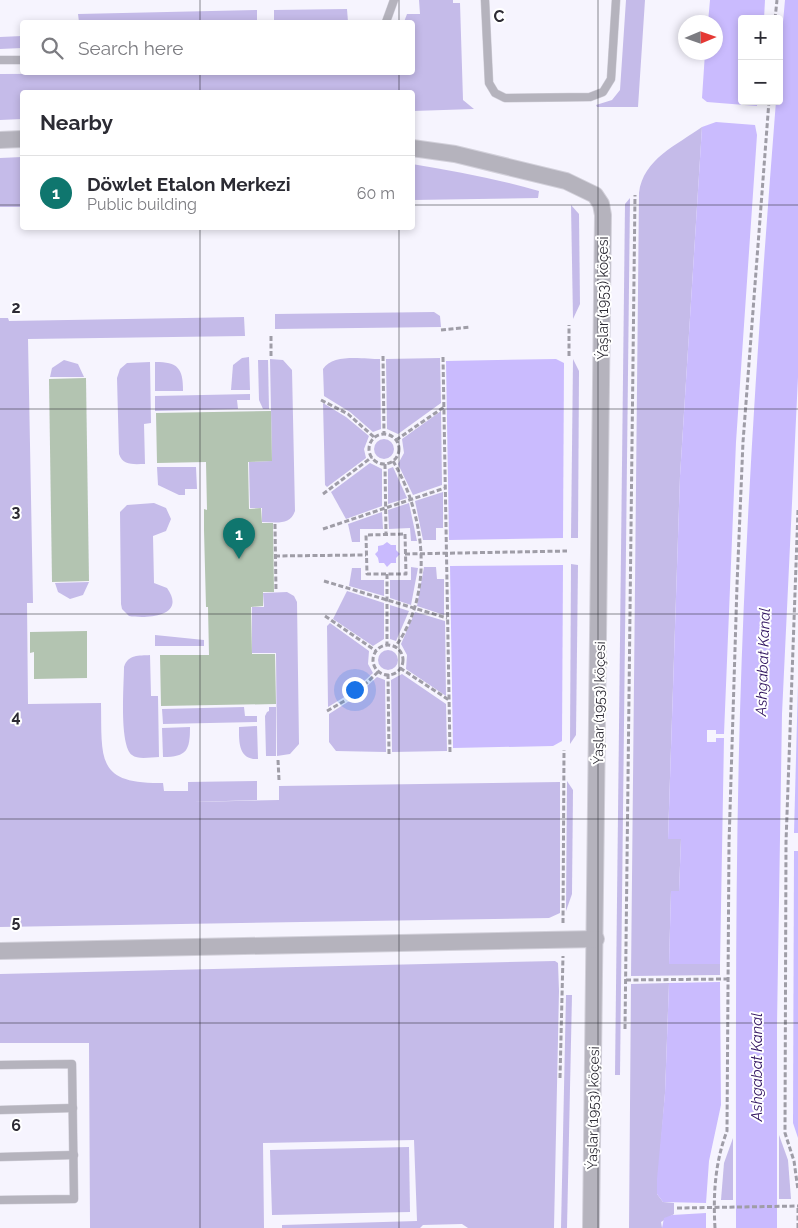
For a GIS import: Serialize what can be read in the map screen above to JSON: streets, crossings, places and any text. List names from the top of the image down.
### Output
{
  "streets": {
    "street": ["Ýaşlar (1953) köçesi"]
  },
  "water": ["Ashgabat Kanal"],
  "north": "right",
  "page": {
    "map_buttons": ["+", "−"],
    "search": "Search here",
    "heading": "Nearby",
    "list": [
      {
        "mark": "1",
        "name": "Döwlet Etalon Merkezi",
        "note": "Public building",
        "value": "60 m"
      }
    ],
    "pins": "1"
  },
  "grid": {
    "columns": ["C"],
    "rows": [
      "2",
      "3",
      "4",
      "5",
      "6"
    ]
  }
}
